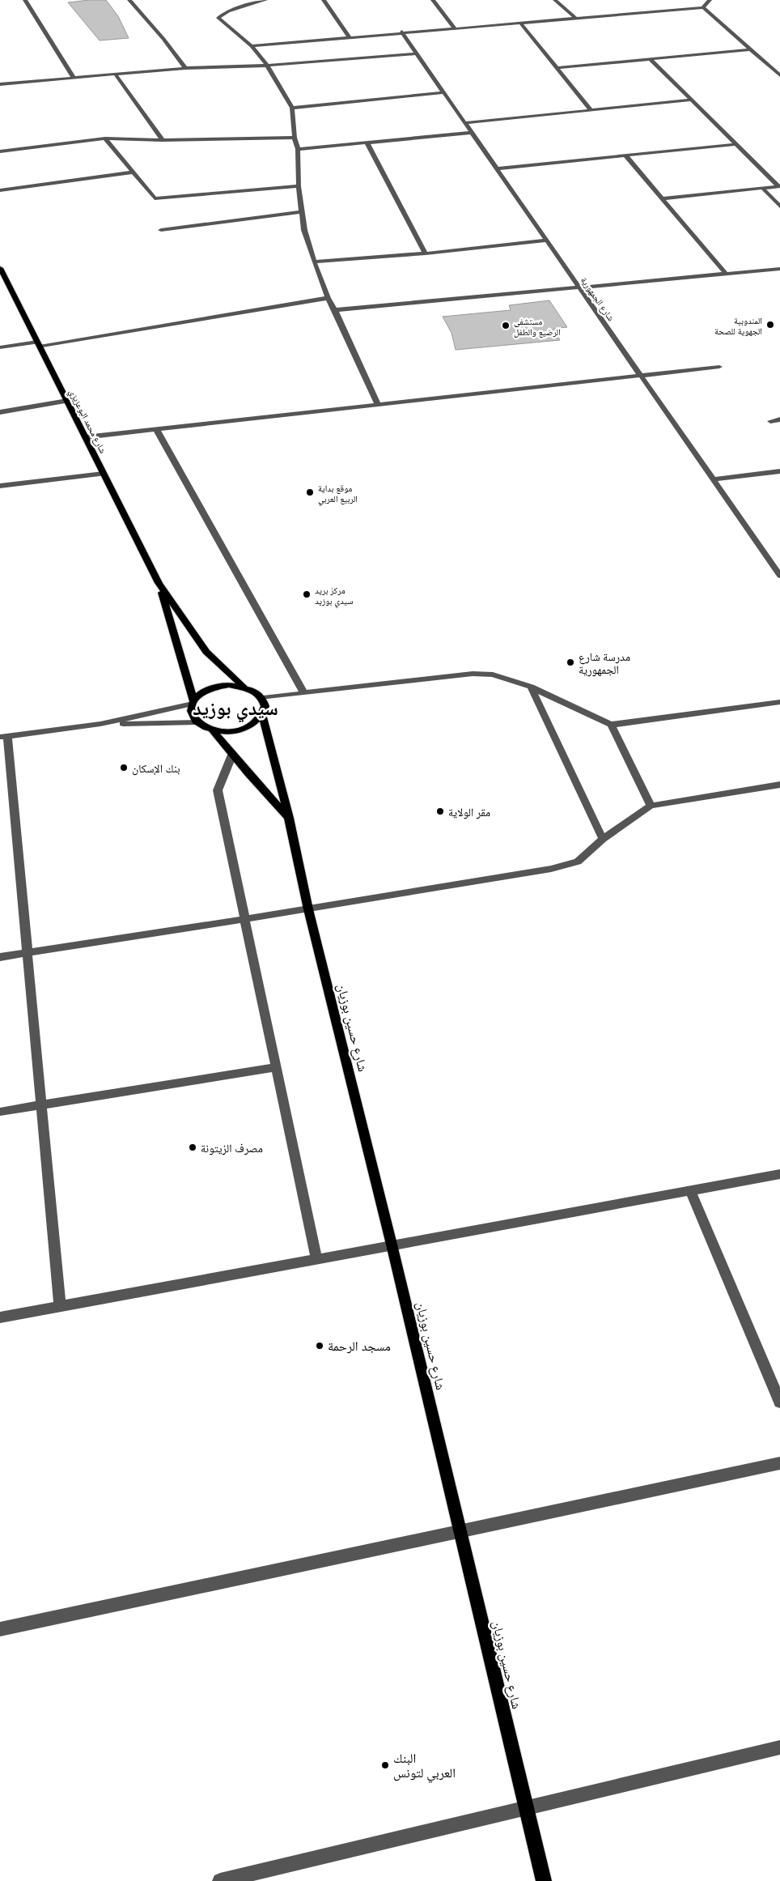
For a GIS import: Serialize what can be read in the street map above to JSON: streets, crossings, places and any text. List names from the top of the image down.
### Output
{
  "streets": {
    "main road": ["شارع محمد البوعزيزي", "شارع حسين بوزيان"],
    "street": ["شارع الجمهورية"]
  },
  "crossings": [
    ["شارع محمد البوعزيزي", "شارع حسين بوزيان"]
  ],
  "districts": ["سيدي بوزيد"],
  "places": [
    "المندوبية الجهوية للصحة",
    "مستشفى الرضيع والطفل",
    "موقع بداية الربيع العربي",
    "مركز بريد سيدي بوزيد",
    "مدرسة شارع الجمهورية",
    "بنك الإسكان",
    "مقر الولاية",
    "مصرف الزيتونة",
    "مسجد الرحمة",
    "البنك العربي لتونس"
  ]
}
